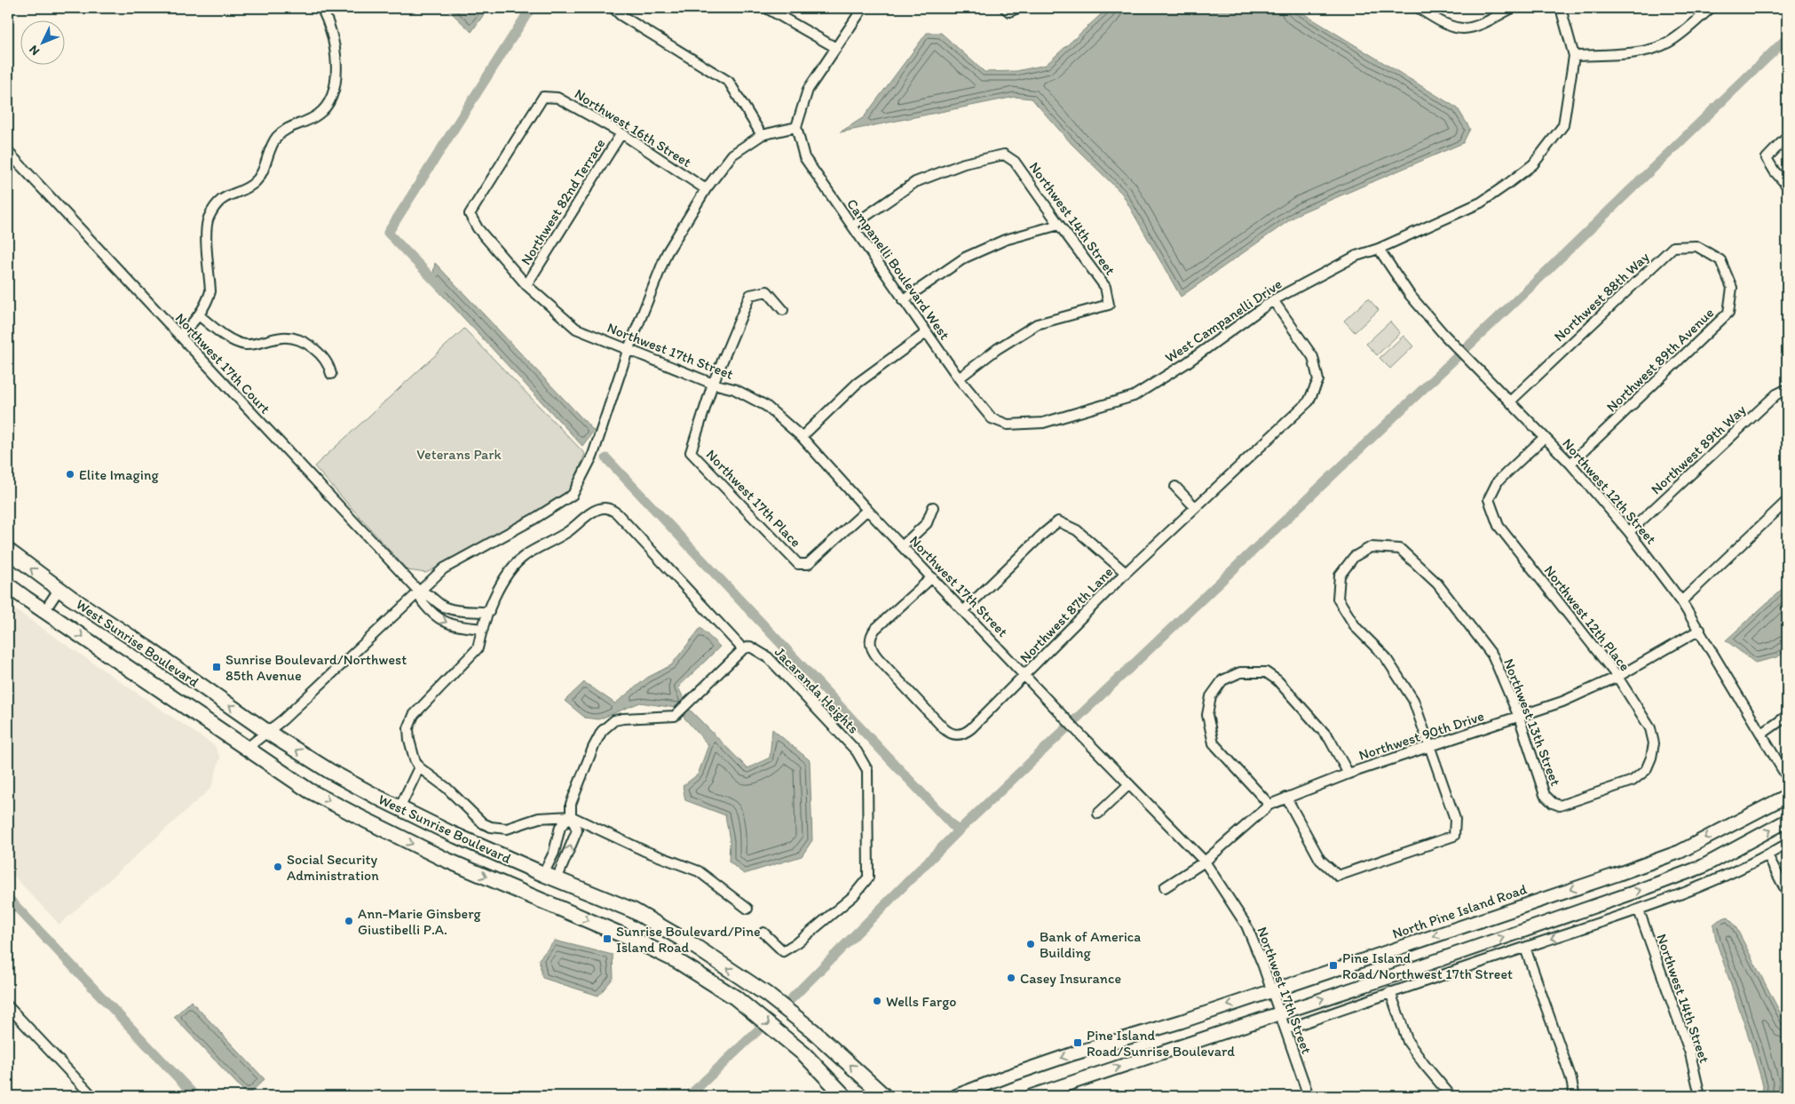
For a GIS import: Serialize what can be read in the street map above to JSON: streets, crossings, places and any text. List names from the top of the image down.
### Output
{
  "streets": {
    "highway": ["West Sunrise Boulevard"],
    "main road": ["North Pine Island Road"],
    "street": [
      "Northwest 16th Street",
      "Northwest 82nd Terrace",
      "Northwest 14th Street",
      "Campanelli Boulevard West",
      "Northwest 88th Way",
      "West Campanelli Drive",
      "Northwest 17th Street",
      "Northwest 89th Avenue",
      "Northwest 17th Court",
      "Northwest 89th Way",
      "Northwest 12th Street",
      "Northwest 17th Place",
      "Northwest 87th Lane",
      "Northwest 12th Place",
      "Jacaranda Heights",
      "Northwest 13th Street",
      "Northwest 90th Drive"
    ]
  },
  "crossings": [
    ["Northwest 16th Street", "Northwest 82nd Terrace"],
    ["Northwest 16th Street", "Northwest 17th Street"],
    ["Northwest 82nd Terrace", "Northwest 17th Street"],
    ["Northwest 14th Street", "Campanelli Boulevard West"],
    ["Campanelli Boulevard West", "West Campanelli Drive"],
    ["Northwest 88th Way", "Northwest 89th Avenue"],
    ["Northwest 88th Way", "Northwest 12th Street"],
    ["West Campanelli Drive", "Northwest 12th Street"],
    ["West Campanelli Drive", "Northwest 87th Lane"],
    ["Northwest 17th Street", "Northwest 17th Place"],
    ["Northwest 17th Street", "Northwest 87th Lane"],
    ["Northwest 17th Street", "Northwest 90th Drive"],
    ["Northwest 17th Street", "North Pine Island Road"],
    ["Northwest 89th Avenue", "Northwest 12th Street"],
    ["Northwest 89th Way", "Northwest 12th Street"],
    ["Northwest 12th Street", "Northwest 12th Place"],
    ["Northwest 12th Street", "Northwest 90th Drive"],
    ["Northwest 12th Place", "Northwest 13th Street"],
    ["Northwest 12th Place", "Northwest 90th Drive"],
    ["Northwest 13th Street", "Northwest 90th Drive"]
  ],
  "parks": ["Veterans Park"],
  "places": {
    "other": [
      "Elite Imaging",
      "Social Security Administration",
      "Ann-Marie Ginsberg Giustibelli P.A.",
      "Bank of America Building",
      "Casey Insurance",
      "Wells Fargo"
    ],
    "transit": [
      "Sunrise Boulevard/Northwest 85th Avenue",
      "Sunrise Boulevard/Pine Island Road",
      "Pine Island Road/Northwest 17th Street",
      "Pine Island Road/Sunrise Boulevard"
    ]
  },
  "north": "bottom left"
}
